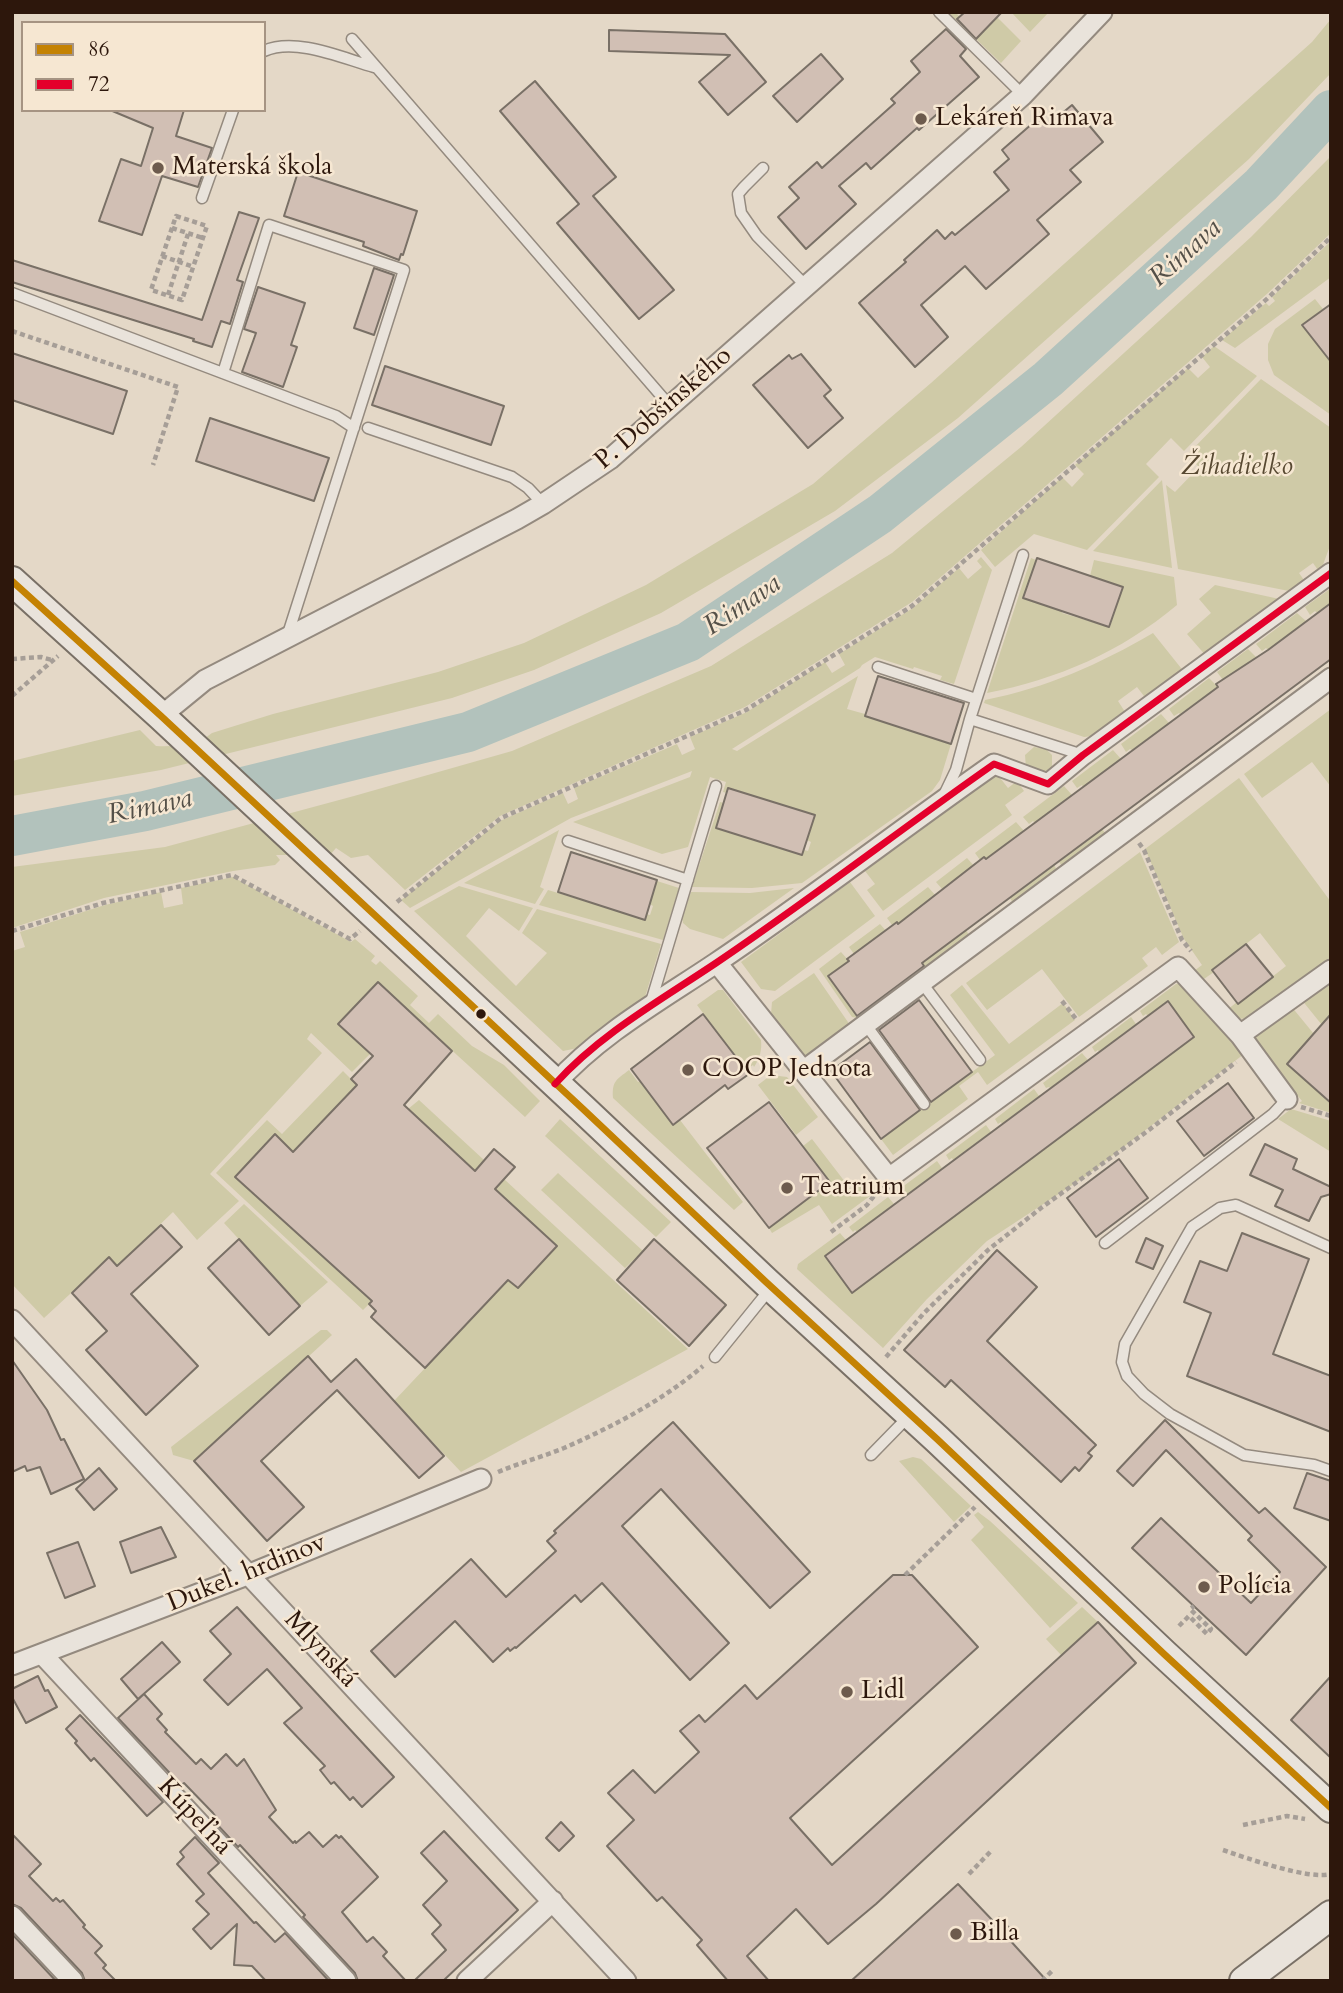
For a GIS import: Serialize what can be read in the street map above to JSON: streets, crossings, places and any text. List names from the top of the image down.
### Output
{
  "streets": {
    "street": [
      "P. Dobšinského",
      "Dukel. hrdinov",
      "Mlynská",
      "Kúpeľná"
    ]
  },
  "crossings": [
    ["Dukel. hrdinov", "Mlynská"],
    ["Dukel. hrdinov", "Kúpeľná"]
  ],
  "water": ["Rimava"],
  "parks": ["Žihadielko"],
  "places": [
    "Lekáreň Rimava",
    "Materská škola",
    "COOP Jednota",
    "Teatrium",
    "Polícia",
    "Lidl",
    "Billa"
  ],
  "lines": ["transit line 72", "transit line 86"],
  "legend": ["86", "72"]
}
